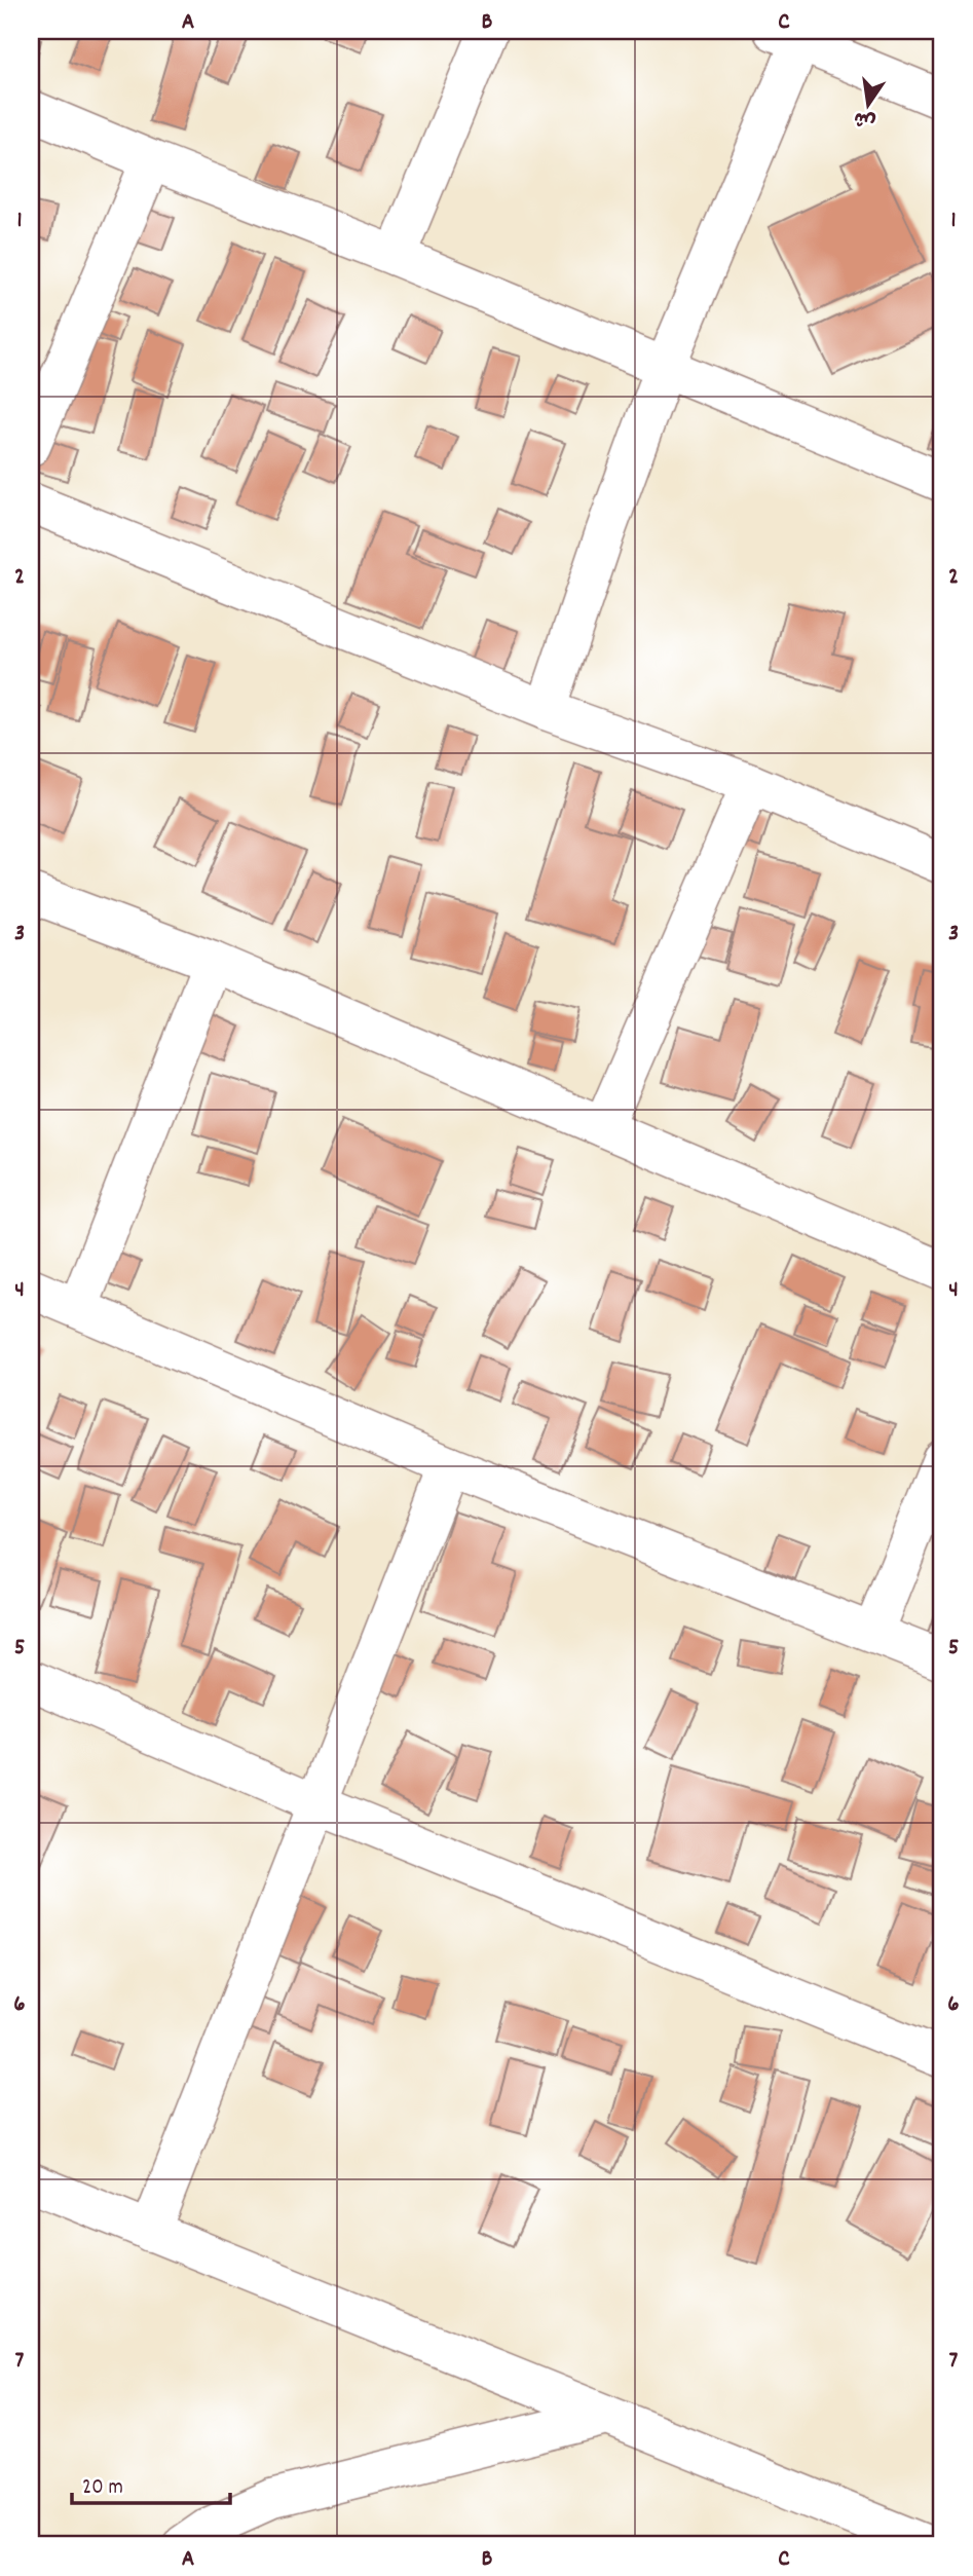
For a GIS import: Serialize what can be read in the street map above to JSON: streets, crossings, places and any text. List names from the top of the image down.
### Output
{
  "scale_bar": "20 m",
  "north": "bottom",
  "grid": {
    "columns": ["A", "B", "C"],
    "rows": [
      "1",
      "2",
      "3",
      "4",
      "5",
      "6",
      "7"
    ]
  }
}
